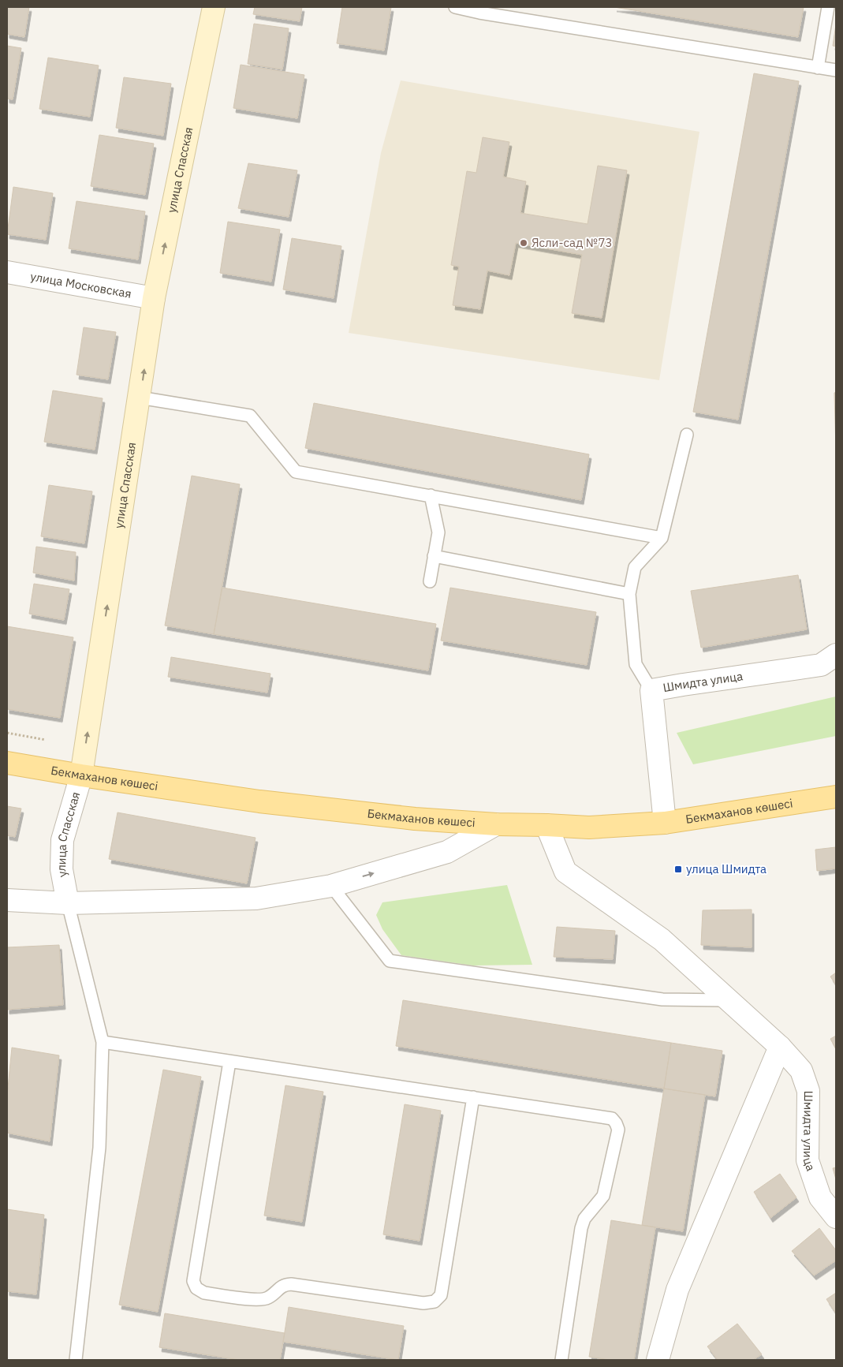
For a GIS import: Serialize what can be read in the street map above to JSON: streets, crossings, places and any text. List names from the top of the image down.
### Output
{
  "streets": {
    "main road": ["Бекмаханов көшесі"],
    "street": ["улица Спасская", "улица Московская", "Шмидта улица"]
  },
  "crossings": [
    ["улица Спасская", "улица Московская"],
    ["улица Спасская", "Бекмаханов көшесі"],
    ["Шмидта улица", "Бекмаханов көшесі"]
  ],
  "one_way": ["улица Спасская"],
  "places": {
    "other": ["Ясли-сад №73"],
    "transit": ["улица Шмидта"]
  }
}
